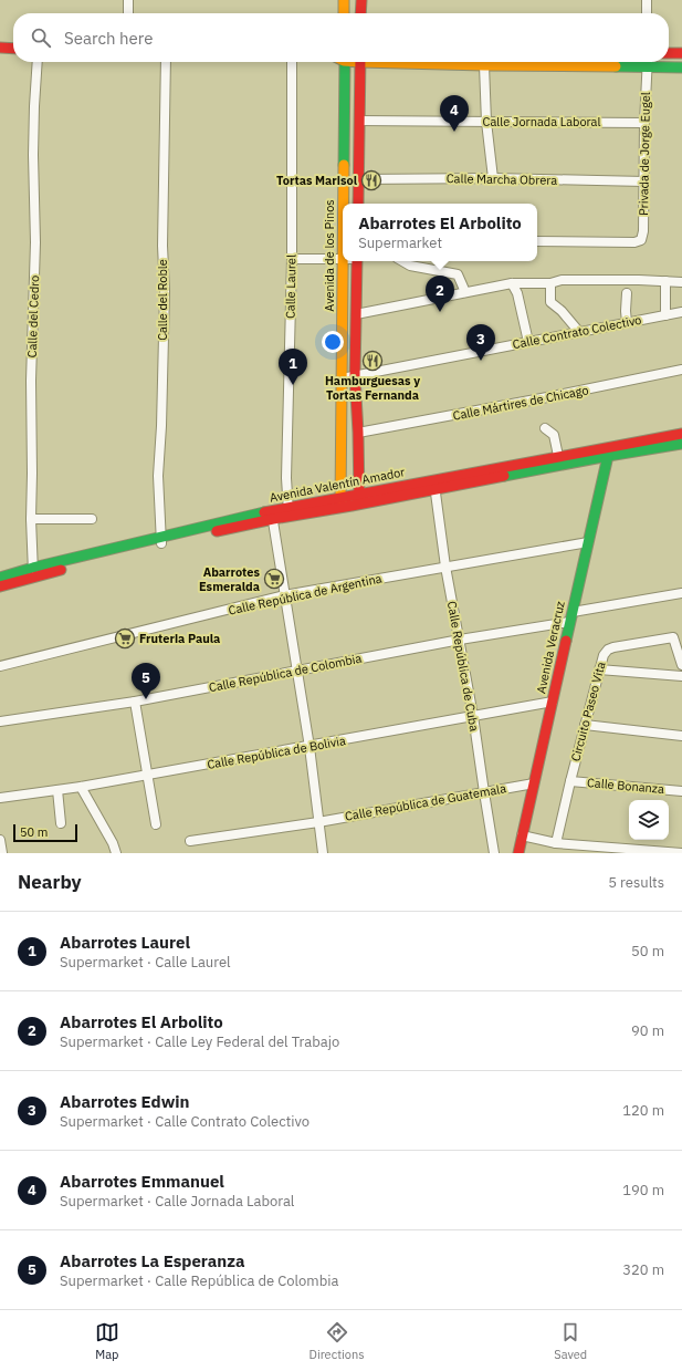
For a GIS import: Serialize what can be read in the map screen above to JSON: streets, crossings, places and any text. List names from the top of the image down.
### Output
{
  "streets": {
    "main road": ["Avenida de los Pinos", "Avenida Valentín Amador", "Avenida Veracruz"],
    "street": [
      "Calle Jornada Laboral",
      "Privada de Jorge Eugel",
      "Calle Marcha Obrera",
      "Calle Laurel",
      "Calle del Roble",
      "Calle del Cedro",
      "Calle Contrato Colectivo",
      "Calle Mártires de Chicago",
      "Calle República de Argentina",
      "Calle República de Cuba",
      "Calle República de Colombia",
      "Circuito Paseo Vita",
      "Calle República de Bolivia",
      "Calle Bonanza",
      "Calle República de Guatemala"
    ]
  },
  "crossings": [
    ["Calle Jornada Laboral", "Privada de Jorge Eugel"],
    ["Privada de Jorge Eugel", "Calle Marcha Obrera"],
    ["Avenida de los Pinos", "Calle Contrato Colectivo"],
    ["Avenida de los Pinos", "Avenida Valentín Amador"],
    ["Calle Laurel", "Avenida Valentín Amador"],
    ["Calle del Roble", "Avenida Valentín Amador"],
    ["Calle del Cedro", "Avenida Valentín Amador"],
    ["Avenida Valentín Amador", "Avenida Veracruz"],
    ["Avenida Valentín Amador", "Calle República de Cuba"],
    ["Calle República de Argentina", "Avenida Veracruz"],
    ["Calle República de Argentina", "Calle República de Cuba"],
    ["Avenida Veracruz", "Calle República de Colombia"],
    ["Avenida Veracruz", "Calle República de Bolivia"],
    ["Avenida Veracruz", "Calle República de Guatemala"],
    ["Calle República de Cuba", "Calle República de Colombia"],
    ["Calle República de Cuba", "Calle República de Bolivia"],
    ["Calle República de Cuba", "Calle República de Guatemala"],
    ["Circuito Paseo Vita", "Calle Bonanza"]
  ],
  "places": {
    "restaurant": ["Tortas Marisol", "Hamburguesas y Tortas Fernanda"],
    "supermarket": ["Abarrotes Esmeralda", "Fruteria Paula"]
  },
  "scale_bar": "50 m",
  "page": {
    "search": "Search here",
    "pins": [
      "4",
      "2",
      "3",
      "1",
      "5"
    ],
    "popup": ["Abarrotes El Arbolito", "Supermarket"],
    "scale": "50 m",
    "heading": ["Nearby", "5 results"],
    "list": [
      {
        "mark": "1",
        "name": "Abarrotes Laurel",
        "note": "Supermarket · Calle Laurel",
        "value": "50 m"
      },
      {
        "mark": "2",
        "name": "Abarrotes El Arbolito",
        "note": "Supermarket · Calle Ley Federal del Trabajo",
        "value": "90 m"
      },
      {
        "mark": "3",
        "name": "Abarrotes Edwin",
        "note": "Supermarket · Calle Contrato Colectivo",
        "value": "120 m"
      },
      {
        "mark": "4",
        "name": "Abarrotes Emmanuel",
        "note": "Supermarket · Calle Jornada Laboral",
        "value": "190 m"
      },
      {
        "mark": "5",
        "name": "Abarrotes La Esperanza",
        "note": "Supermarket · Calle República de Colombia",
        "value": "320 m"
      }
    ],
    "nav": ["Map", "Directions", "Saved"]
  }
}
